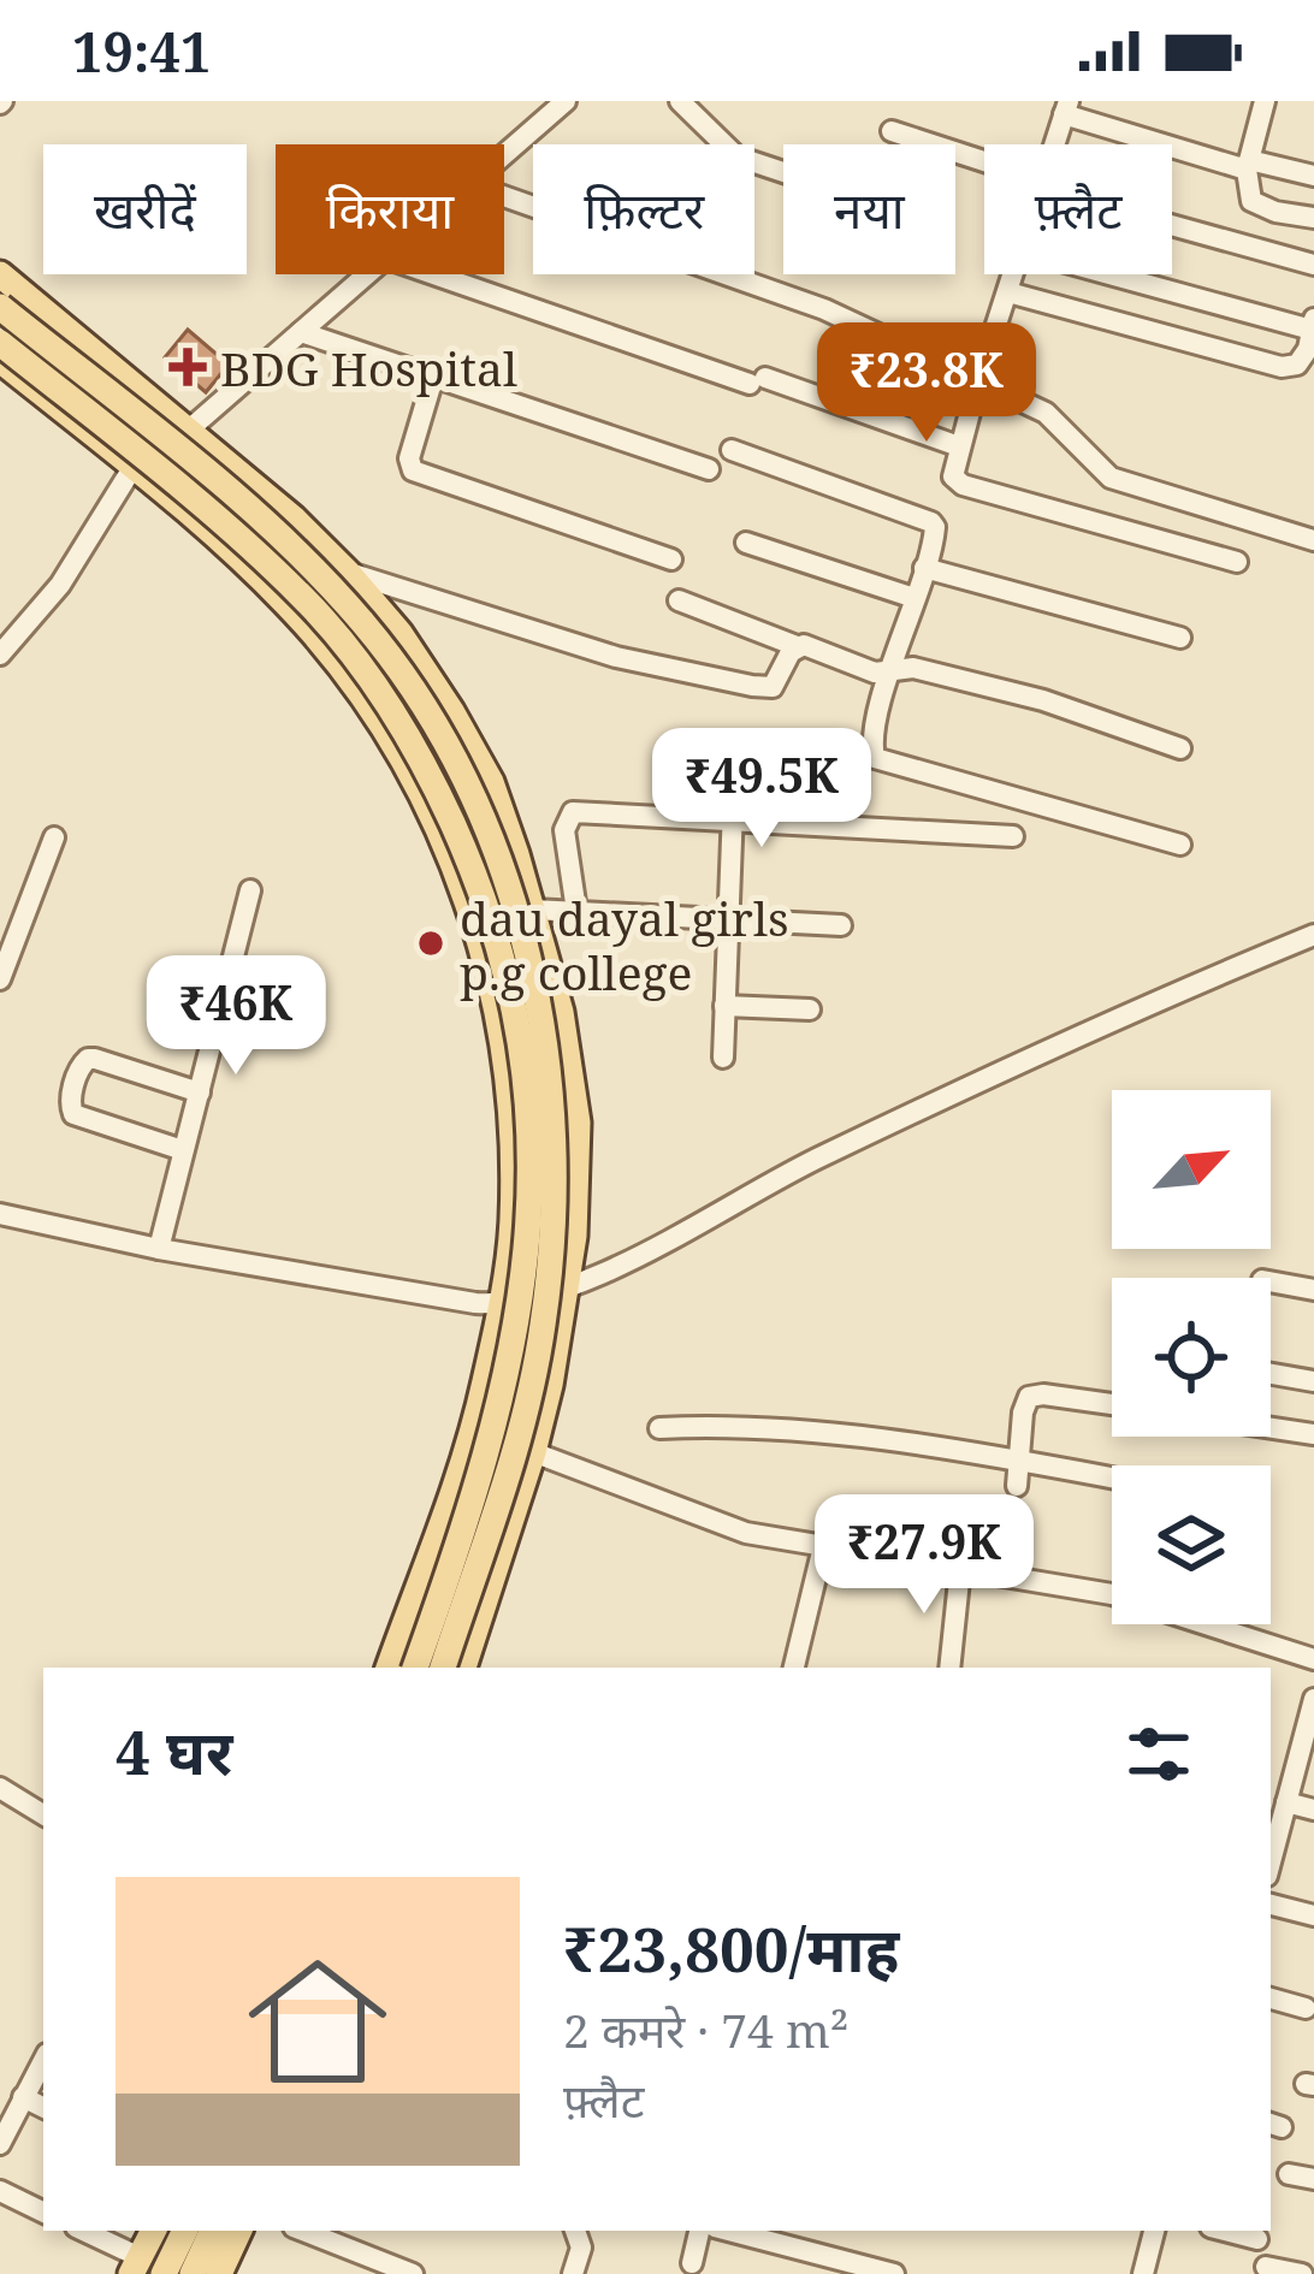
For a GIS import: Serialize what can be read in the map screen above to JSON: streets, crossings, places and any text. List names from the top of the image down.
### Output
{
  "places": {
    "health": ["BDG Hospital"],
    "other": ["dau dayal girls p.g college"]
  },
  "north": "top right",
  "page": {
    "status": "19:41",
    "chip": [
      "खरीदें",
      "किराया",
      "फ़िल्टर",
      "नया",
      "फ़्लैट"
    ],
    "price": [
      "₹23.8K",
      "₹49.5K",
      "₹46K",
      "₹27.9K"
    ],
    "heading": "4 घर",
    "list": [
      {
        "name": "₹23,800/माह",
        "note": "2 कमरे · 74 m² · फ़्लैट"
      }
    ]
  }
}
